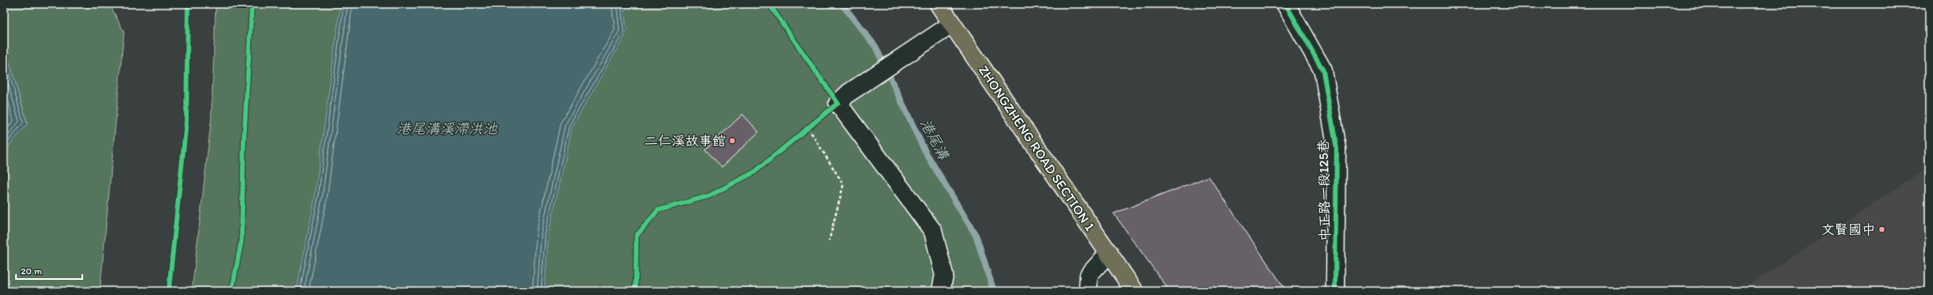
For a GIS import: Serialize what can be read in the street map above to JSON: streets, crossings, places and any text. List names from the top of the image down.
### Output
{
  "streets": {
    "main road": ["ZHONGZHENG ROAD SECTION 1"],
    "street": ["中正路一段125巷"]
  },
  "water": ["港尾溝溪滯洪池", "港尾溝"],
  "places": ["二仁溪故事館", "文賢國中"],
  "scale_bar": "20 m"
}
